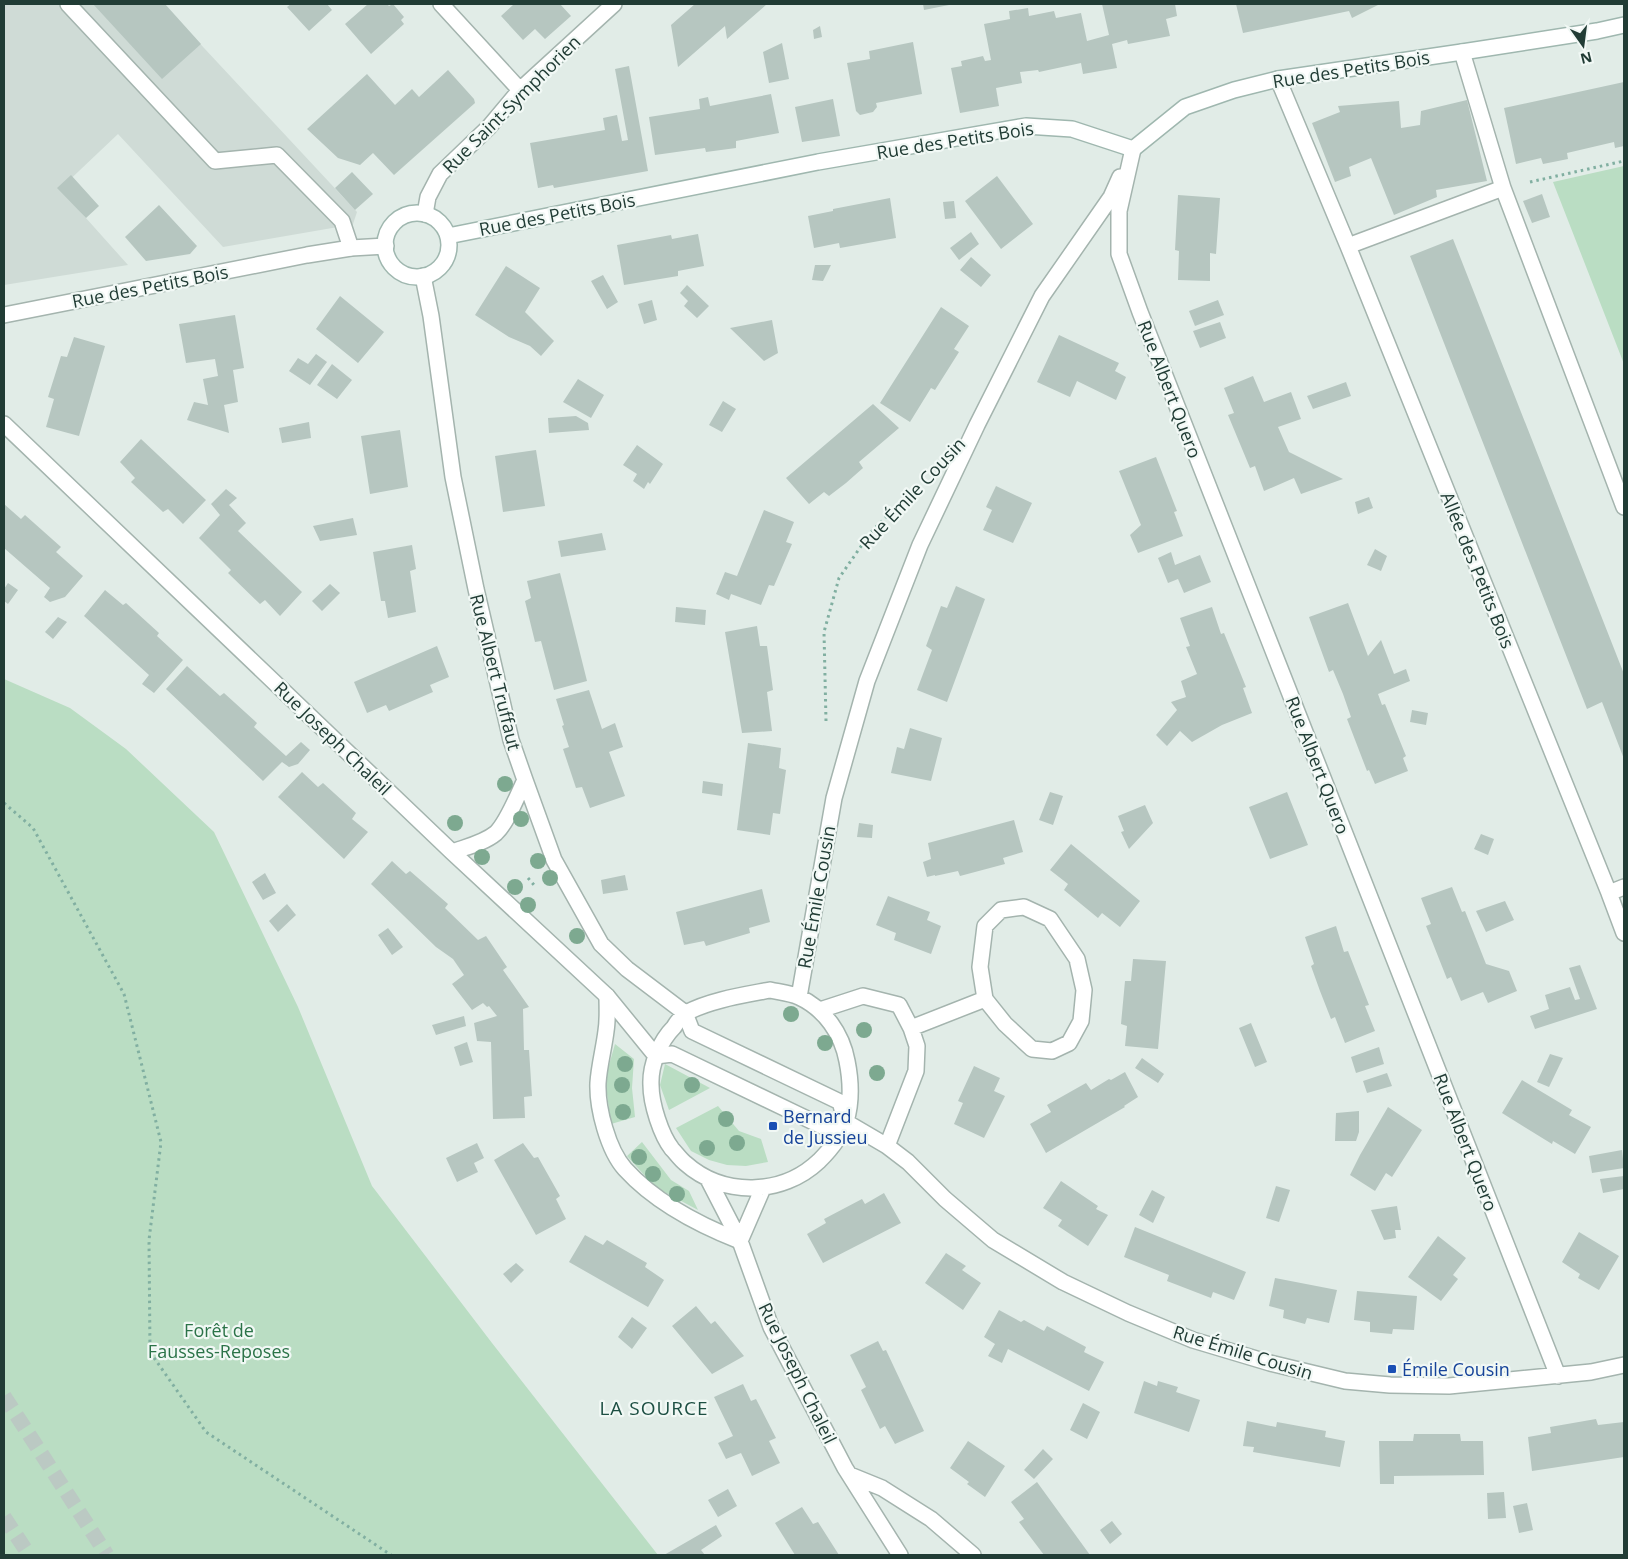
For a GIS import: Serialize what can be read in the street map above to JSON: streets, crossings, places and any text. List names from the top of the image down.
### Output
{
  "streets": {
    "street": [
      "Rue des Petits Bois",
      "Rue Saint-Symphorien",
      "Rue Albert Quero",
      "Rue Émile Cousin",
      "Allée des Petits Bois",
      "Rue Albert Truffaut",
      "Rue Joseph Chaleil"
    ]
  },
  "crossings": [
    ["Rue des Petits Bois", "Rue Saint-Symphorien"],
    ["Rue des Petits Bois", "Rue Albert Quero"],
    ["Rue des Petits Bois", "Rue Émile Cousin"],
    ["Rue des Petits Bois", "Allée des Petits Bois"],
    ["Rue des Petits Bois", "Rue Albert Truffaut"],
    ["Rue Saint-Symphorien", "Rue Albert Truffaut"],
    ["Rue Albert Quero", "Rue Émile Cousin"]
  ],
  "districts": ["LA SOURCE"],
  "parks": ["Forêt de Fausses-Reposes"],
  "places": {
    "transit": ["Bernard de Jussieu", "Émile Cousin"]
  },
  "north": "bottom"
}
